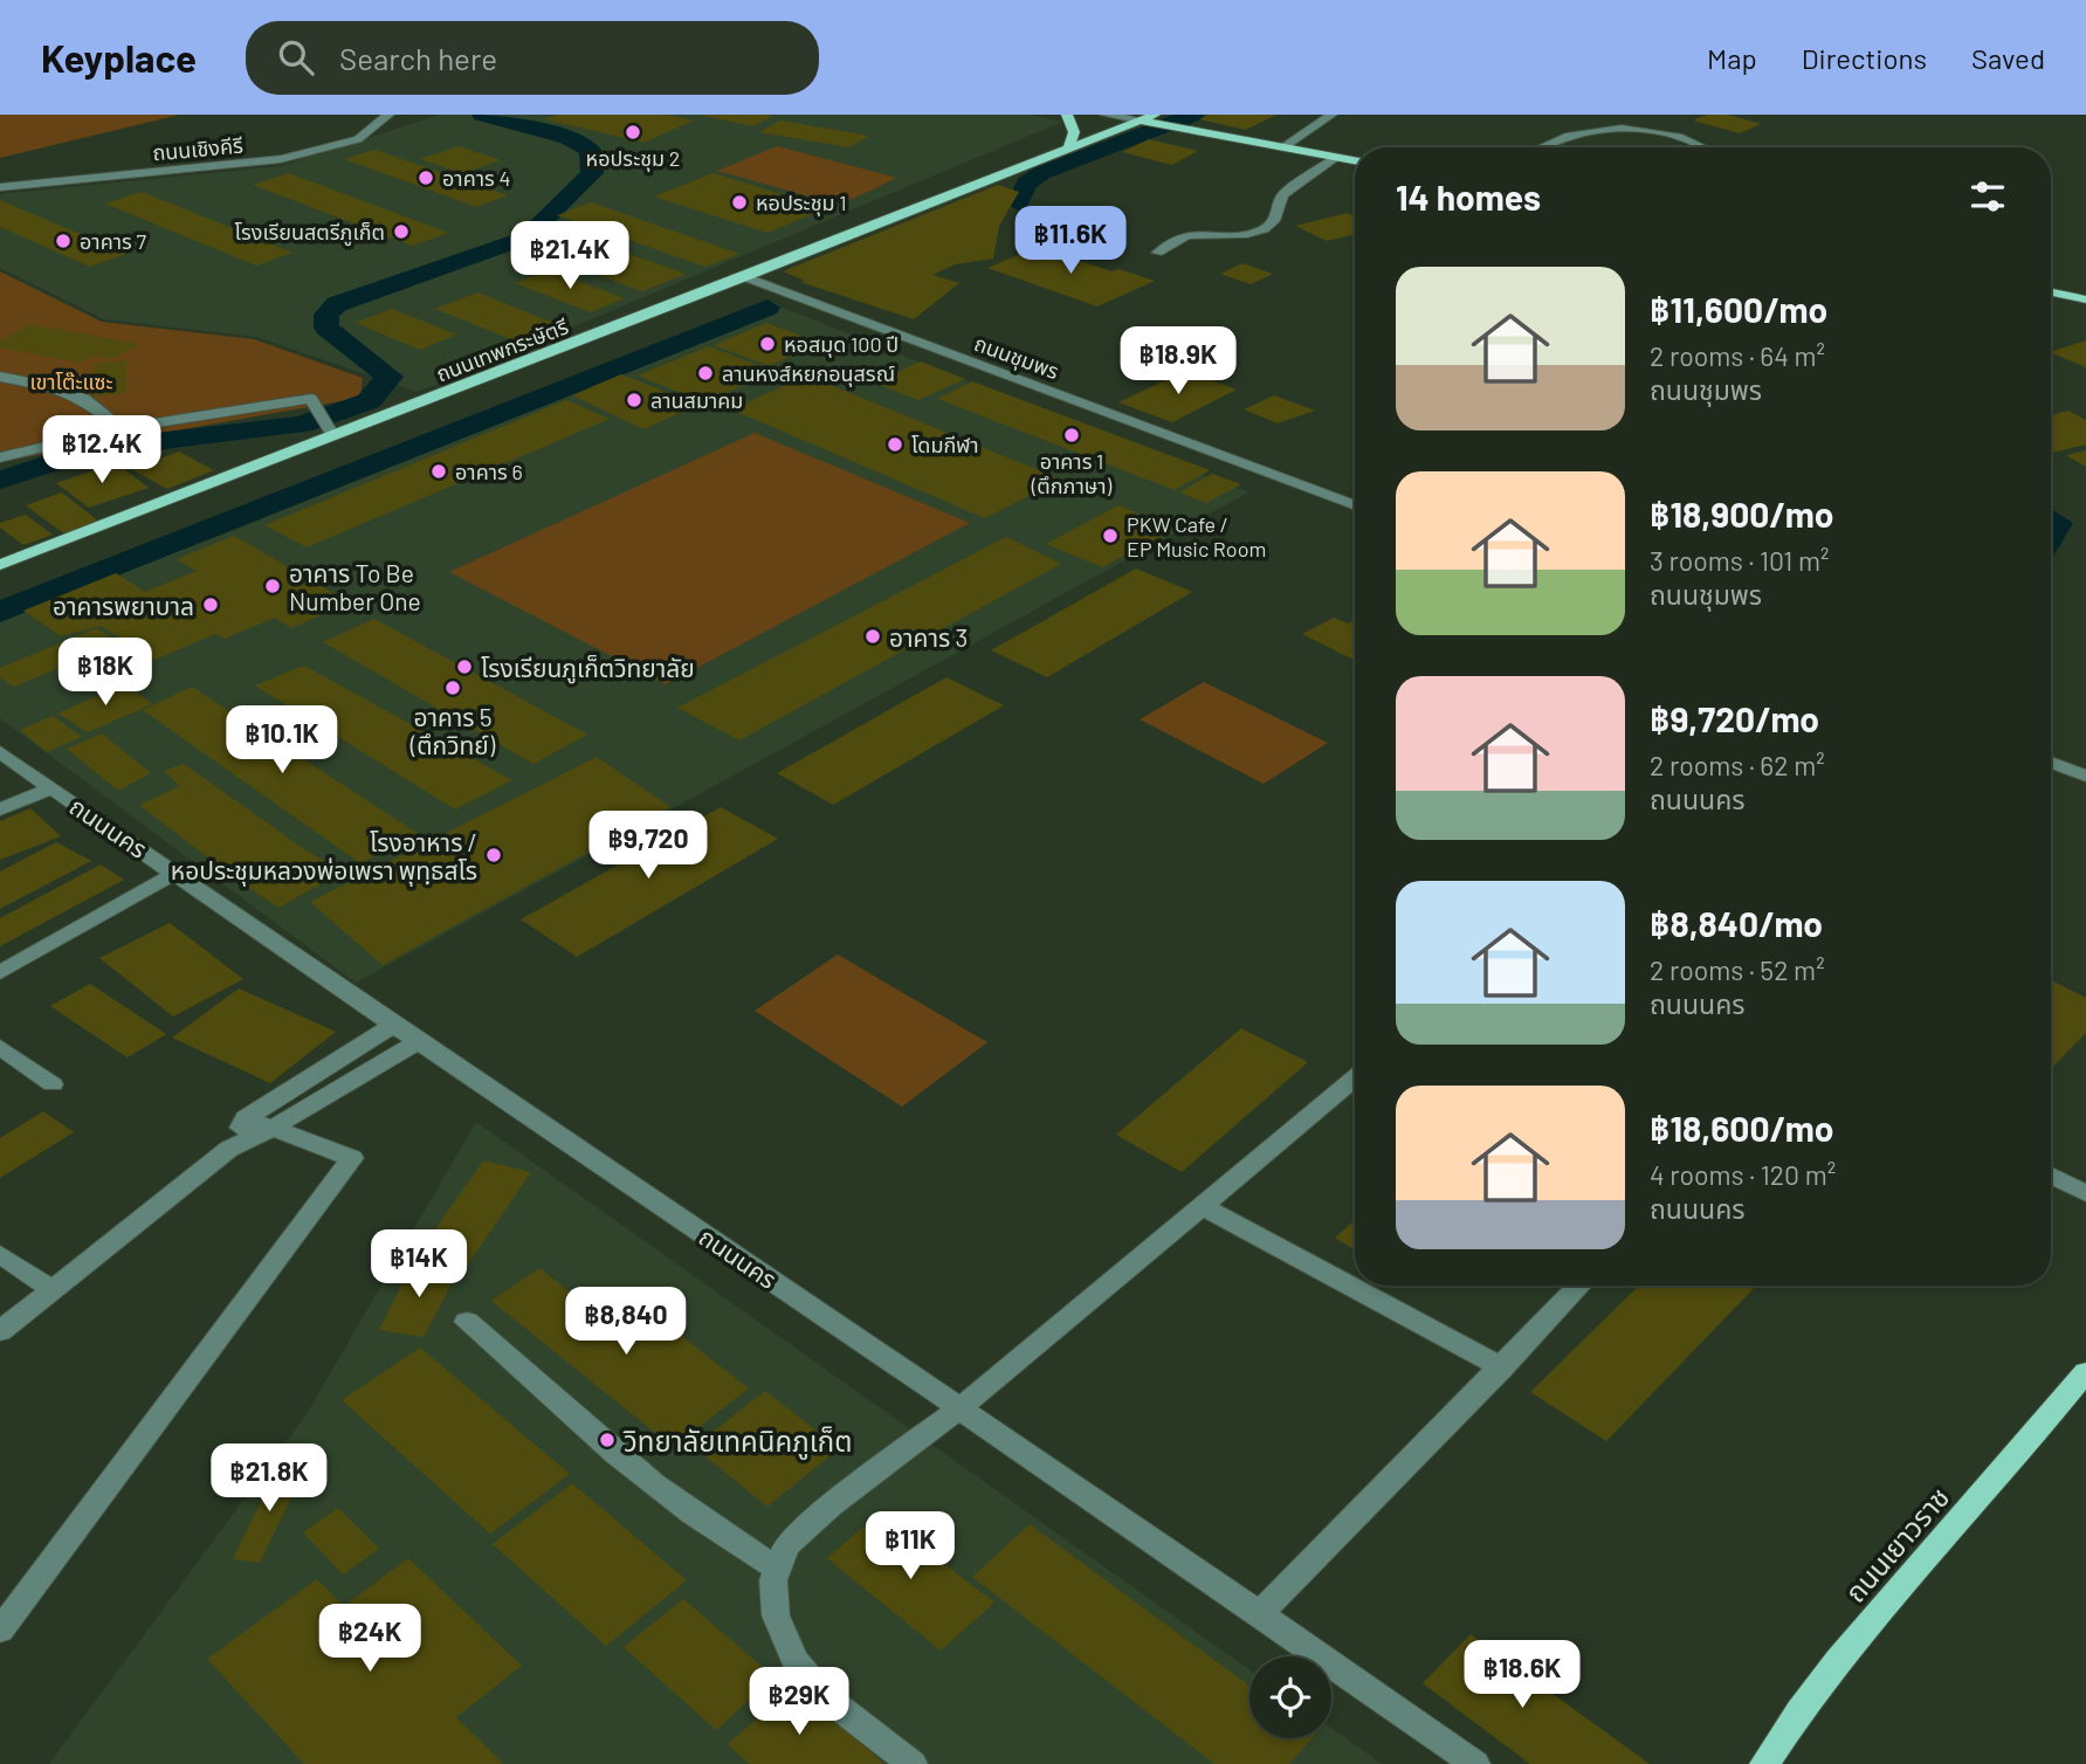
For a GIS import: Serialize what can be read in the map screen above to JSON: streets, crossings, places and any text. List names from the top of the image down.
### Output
{
  "streets": {
    "main road": ["ถนนเทพกระษัตรี", "ถนนเยาวราช"],
    "street": ["ถนนเชิงคีรี", "ถนนชุมพร", "ถนนนคร"]
  },
  "crossings": [
    ["ถนนเทพกระษัตรี", "ถนนชุมพร"]
  ],
  "parks": ["เขาโต๊ะแซะ"],
  "places": [
    "หอประชุม 2",
    "อาคาร 4",
    "หอประชุม 1",
    "โรงเรียนสตรีภูเก็ต",
    "อาคาร 7",
    "หอสมุด 100 ปี",
    "ลานหงส์หยกอนุสรณ์",
    "ลานสมาคม",
    "อาคาร 1 (ตึกภาษา)",
    "โดมกีฬา",
    "อาคาร 6",
    "PKW Cafe / EP Music Room",
    "อาคาร To Be Number One",
    "อาคารพยาบาล",
    "อาคาร 3",
    "โรงเรียนภูเก็ตวิทยาลัย",
    "อาคาร 5 (ตึกวิทย์)",
    "โรงอาหาร / หอประชุมหลวงพ่อเพรา พุทฺธสโร",
    "วิทยาลัยเทคนิคภูเก็ต"
  ],
  "page": {
    "header": "Keyplace",
    "search": "Search here",
    "nav": ["Map", "Directions", "Saved"],
    "heading": "14 homes",
    "price": [
      "฿11.6K",
      "฿21.4K",
      "฿18.9K",
      "฿12.4K",
      "฿18K",
      "฿10.1K",
      "฿9,720",
      "฿14K",
      "฿8,840",
      "฿21.8K",
      "฿11K",
      "฿24K",
      "฿18.6K",
      "฿29K"
    ],
    "list": [
      {
        "name": "฿11,600/mo",
        "note": "2 rooms · 64 m² · ถนนชุมพร"
      },
      {
        "name": "฿18,900/mo",
        "note": "3 rooms · 101 m² · ถนนชุมพร"
      },
      {
        "name": "฿9,720/mo",
        "note": "2 rooms · 62 m² · ถนนนคร"
      },
      {
        "name": "฿8,840/mo",
        "note": "2 rooms · 52 m² · ถนนนคร"
      },
      {
        "name": "฿18,600/mo",
        "note": "4 rooms · 120 m² · ถนนนคร"
      }
    ]
  }
}
